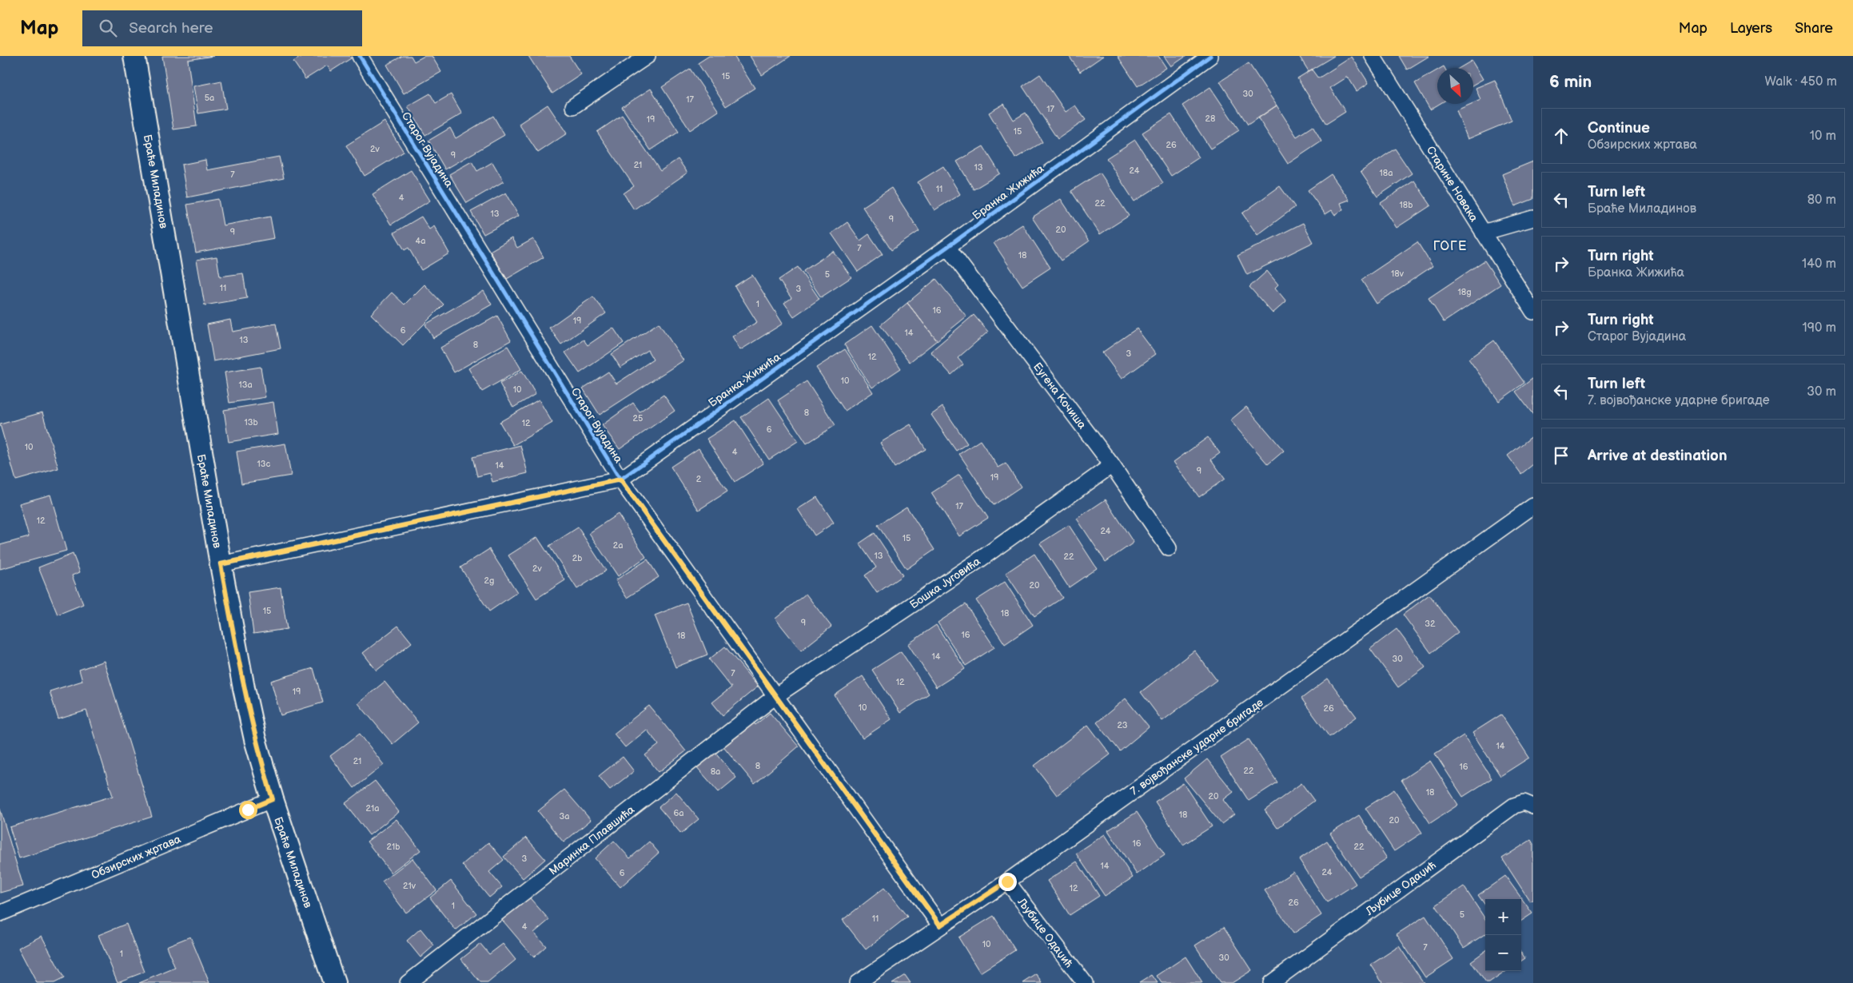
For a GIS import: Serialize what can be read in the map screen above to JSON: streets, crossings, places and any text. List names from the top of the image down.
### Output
{
  "streets": {
    "main road": ["Браће Миладинов"],
    "street": [
      "Старог Вујадина",
      "Старине Новака",
      "Бранка Жижића",
      "Еугена Кочиша",
      "Бошка Југовића",
      "7. војвођанске ударне бригаде",
      "Маринка Плавшића",
      "Обзирских жртава",
      "Љубице Одаџић"
    ]
  },
  "crossings": [
    ["Старог Вујадина", "Бранка Жижића"],
    ["Старог Вујадина", "Бошка Југовића"],
    ["Старог Вујадина", "7. војвођанске ударне бригаде"],
    ["Старог Вујадина", "Маринка Плавшића"],
    ["Браће Миладинов", "Бранка Жижића"],
    ["Браће Миладинов", "Обзирских жртава"],
    ["Бранка Жижића", "Еугена Кочиша"],
    ["Еугена Кочиша", "Бошка Југовића"],
    ["Бошка Југовића", "Маринка Плавшића"],
    ["7. војвођанске ударне бригаде", "Љубице Одаџић"]
  ],
  "districts": ["ГОГЕ"],
  "house_numbers": [
    "15",
    "30",
    "5a",
    "17",
    "17",
    "28",
    "19",
    "15",
    "26",
    "2v",
    "9",
    "21",
    "13",
    "24",
    "18a",
    "7",
    "11",
    "4",
    "22",
    "18b",
    "13",
    "9",
    "20",
    "9",
    "4a",
    "7",
    "18",
    "18v",
    "5",
    "11",
    "3",
    "18g",
    "1",
    "16",
    "19",
    "6",
    "14",
    "13",
    "8",
    "3",
    "12",
    "10",
    "13a",
    "10",
    "8",
    "25",
    "13b",
    "12",
    "6",
    "10",
    "4",
    "13c",
    "14",
    "9",
    "19",
    "2",
    "17",
    "12",
    "24",
    "15",
    "2a",
    "13",
    "22",
    "2b",
    "2v",
    "2g",
    "20",
    "15",
    "18",
    "9",
    "32",
    "16",
    "18",
    "14",
    "30",
    "7",
    "12",
    "19",
    "10",
    "26",
    "23",
    "14",
    "21",
    "8",
    "16",
    "22",
    "8a",
    "18",
    "20",
    "21a",
    "6a",
    "18",
    "3a",
    "20",
    "16",
    "21b",
    "22",
    "3",
    "14",
    "24",
    "6",
    "21v",
    "12",
    "26",
    "1",
    "5",
    "11",
    "4",
    "10",
    "7",
    "1",
    "30"
  ],
  "north": "bottom right",
  "page": {
    "header": "Map",
    "search": "Search here",
    "nav": ["Map", "Layers", "Share"],
    "heading": ["6 min", "Walk · 450 m"],
    "list": [
      ["Continue", "Обзирских жртава", "10 m"],
      ["Turn left", "Браће Миладинов", "80 m"],
      ["Turn right", "Бранка Жижића", "140 m"],
      ["Turn right", "Старог Вујадина", "190 m"],
      ["Turn left", "7. војвођанске ударне бригаде", "30 m"],
      "Arrive at destination"
    ],
    "map_buttons": ["+", "−"]
  }
}
